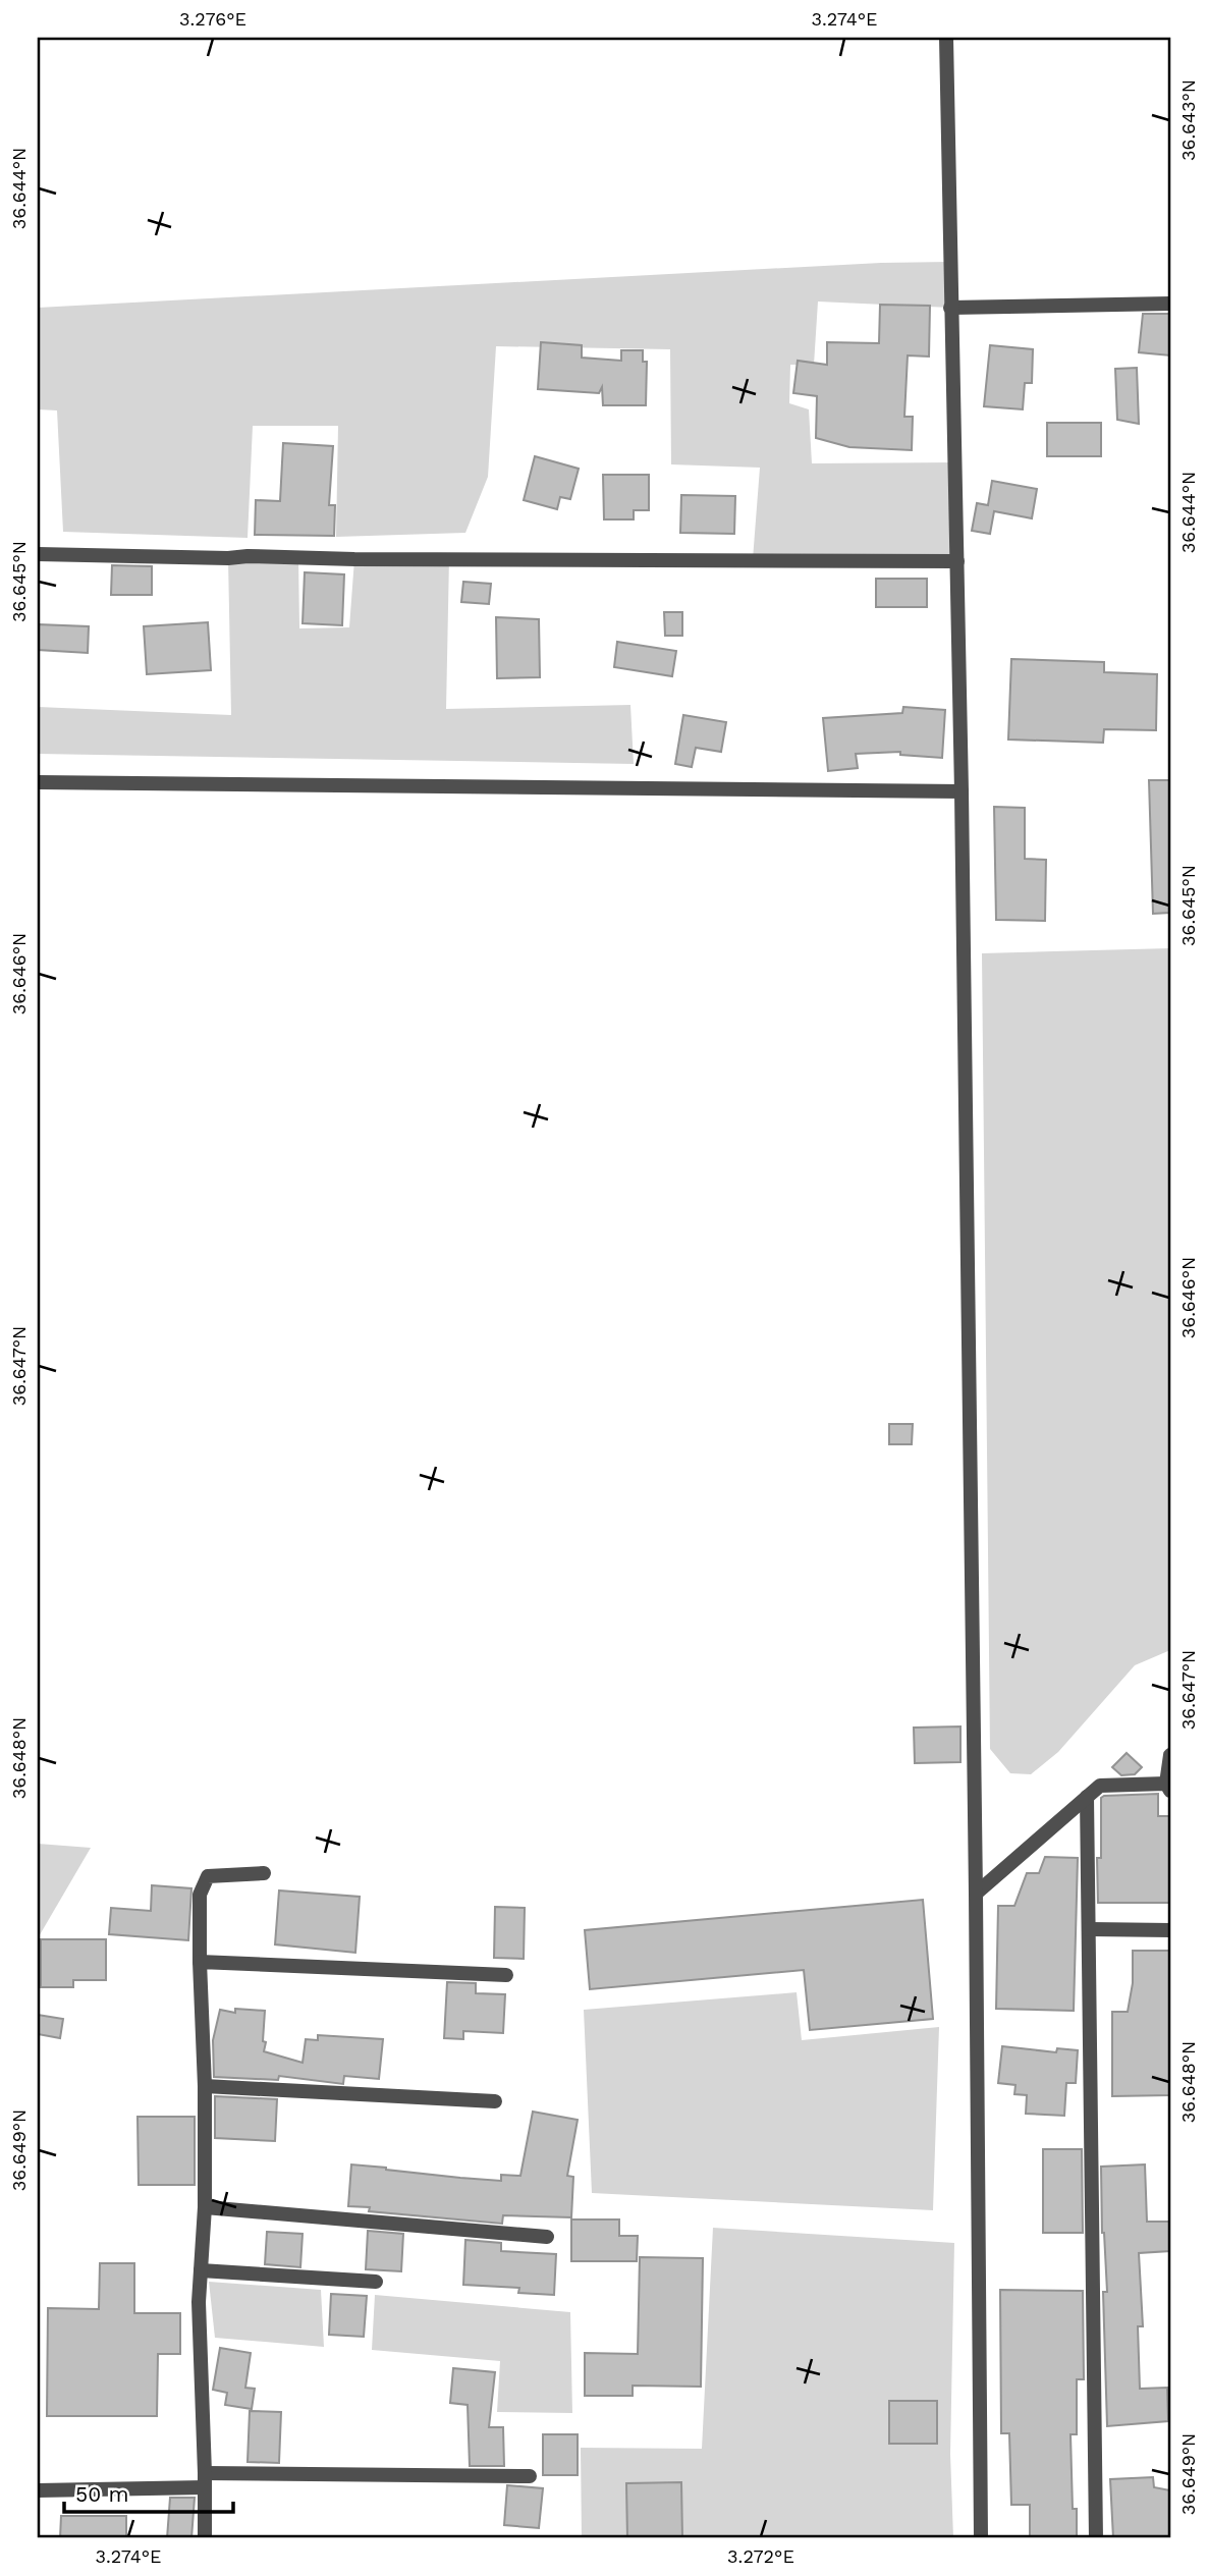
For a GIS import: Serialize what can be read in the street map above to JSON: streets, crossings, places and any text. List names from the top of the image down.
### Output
{
  "scale_bar": "50 m",
  "coordinates": [
    "3.276°E",
    "3.274°E",
    "36.643°N",
    "36.644°N",
    "36.645°N",
    "36.646°N",
    "36.647°N",
    "36.648°N",
    "36.649°N",
    "3.272°E"
  ]
}
